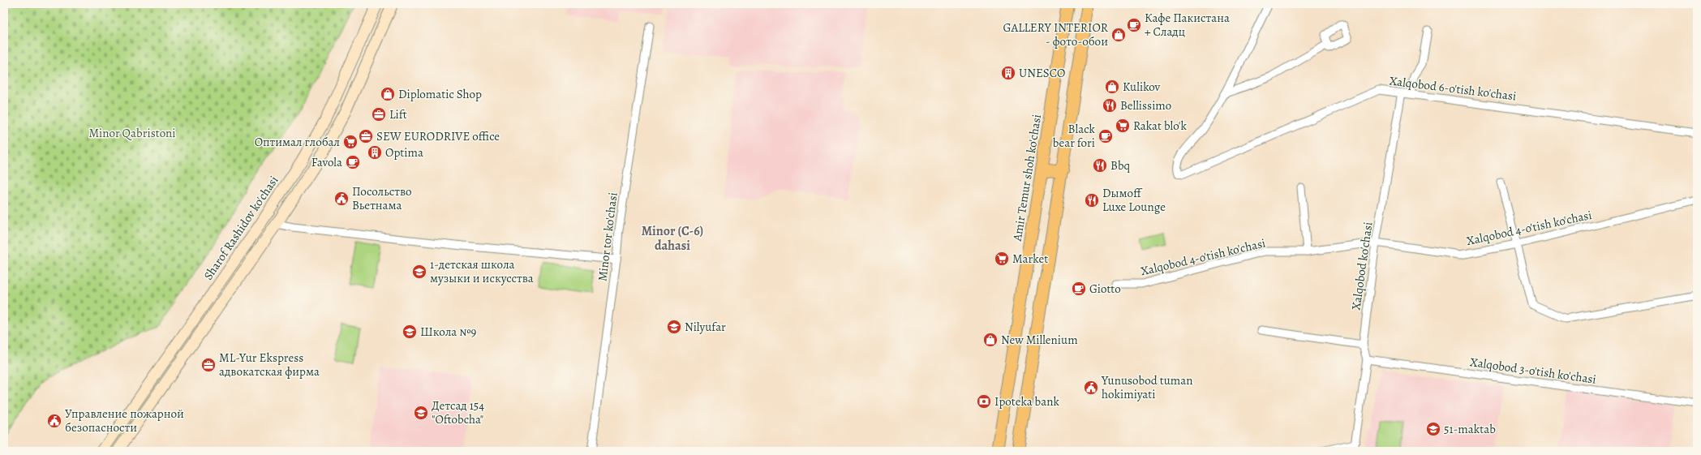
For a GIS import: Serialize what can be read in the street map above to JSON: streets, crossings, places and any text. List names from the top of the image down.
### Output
{
  "streets": {
    "main road": ["Amir Temur shoh ko'chasi", "Sharof Rashidov ko'chasi"],
    "street": [
      "Xalqobod 6-o'tish ko'chasi",
      "Xalqobod 4-o'tish ko'chasi",
      "Minor tor ko'chasi",
      "Xalqobod ko'chasi",
      "Xalqobod 3-o'tish ko'chasi"
    ]
  },
  "crossings": [
    ["Xalqobod 6-o'tish ko'chasi", "Xalqobod ko'chasi"],
    ["Xalqobod 4-o'tish ko'chasi", "Xalqobod ko'chasi"],
    ["Xalqobod ko'chasi", "Xalqobod 3-o'tish ko'chasi"]
  ],
  "districts": ["Minor (C-6) dahasi"],
  "parks": ["Minor Qabristoni"],
  "places": {
    "cafe": [
      "Кафе Пакистана + Сладц",
      "Black bear fori",
      "Favola",
      "Giotto"
    ],
    "shop": [
      "GALLERY INTERIOR - фото-обои",
      "Kulikov",
      "Diplomatic Shop",
      "New Millenium"
    ],
    "building": ["UNESCO", "Optima"],
    "restaurant": ["Bellissimo", "Bbq", "Dымоff Luxe Lounge"],
    "office": ["Lift", "SEW EURODRIVE office", "ML-Yur Ekspress адвокатская фирма"],
    "supermarket": ["Rakat blo'k", "Оптимал глобал", "Market"],
    "public building": ["Посольство Вьетнама", "Yunusobod tuman hokimiyati", "Управление пожарной безопасности"],
    "school or university": [
      "1-детская школа музыки и искусства",
      "Nilyufar",
      "Школа №9",
      "Детсад 154 \"Oftobcha\"",
      "51-maktab"
    ],
    "bank": ["Ipoteka bank"]
  }
}
